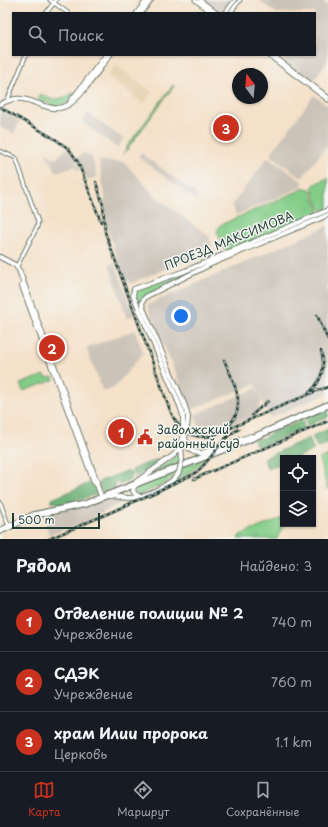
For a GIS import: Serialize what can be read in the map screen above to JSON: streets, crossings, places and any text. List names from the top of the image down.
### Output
{
  "streets": {
    "main road": ["ПРОЕЗД МАКСИМОВА"]
  },
  "places": {
    "public building": ["Заволжский районный суд"]
  },
  "scale_bar": "500 m",
  "north": "top",
  "page": {
    "search": "Поиск",
    "pins": ["3", "2", "1"],
    "scale": "500 m",
    "heading": ["Рядом", "Найдено: 3"],
    "list": [
      {
        "mark": "1",
        "name": "Отделение полиции № 2",
        "note": "Учреждение",
        "value": "740 m"
      },
      {
        "mark": "2",
        "name": "СДЭК",
        "note": "Учреждение",
        "value": "760 m"
      },
      {
        "mark": "3",
        "name": "храм Илии пророка",
        "note": "Церковь",
        "value": "1.1 km"
      }
    ],
    "nav": ["Карта", "Маршрут", "Сохранённые"]
  }
}
